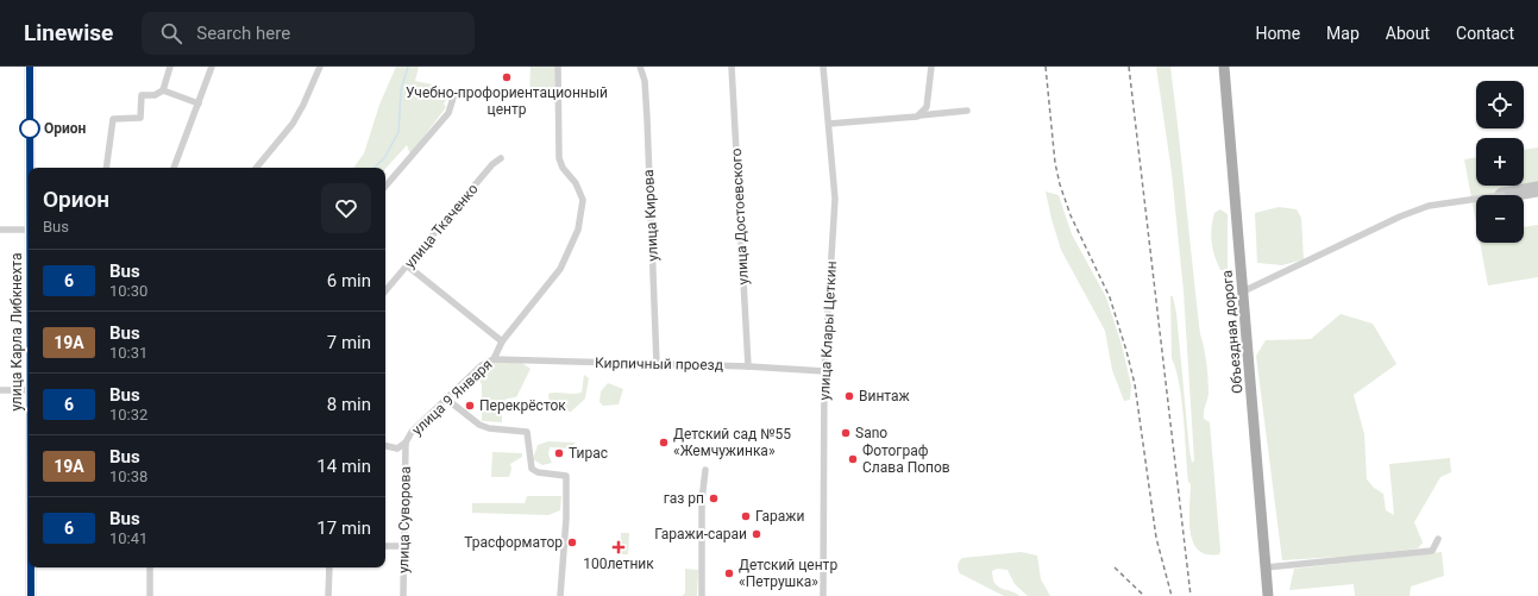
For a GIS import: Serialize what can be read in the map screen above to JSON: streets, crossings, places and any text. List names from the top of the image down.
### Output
{
  "streets": {
    "main road": ["улица Карла Либкнехта", "Объездная дорога"],
    "street": [
      "улица Кирова",
      "улица Достоевского",
      "улица Ткаченко",
      "улица Клары Цеткин",
      "Кирпичный проезд",
      "улица 9 Января",
      "улица Суворова"
    ]
  },
  "crossings": [
    ["улица Кирова", "Кирпичный проезд"],
    ["улица Достоевского", "Кирпичный проезд"],
    ["улица Клары Цеткин", "Кирпичный проезд"],
    ["Кирпичный проезд", "улица 9 Января"],
    ["улица 9 Января", "улица Суворова"]
  ],
  "places": {
    "other": [
      "Учебно-профориентационный центр",
      "Орион",
      "Винтаж",
      "Перекрёсток",
      "Sano",
      "Детский сад №55 «Жемчужинка»",
      "Тирас",
      "Фотограф Слава Попов",
      "газ рп",
      "Гаражи",
      "Гаражи-сараи",
      "Трасформатор",
      "Детский центр «Петрушка»"
    ],
    "health": ["100летник"]
  },
  "lines": ["bus line 6"],
  "page": {
    "header": "Linewise",
    "search": "Search here",
    "nav": [
      "Home",
      "Map",
      "About",
      "Contact"
    ],
    "map_buttons": ["+", "−"],
    "heading": ["Орион", "Bus"],
    "list": [
      {
        "mark": "6",
        "name": "Bus",
        "note": "10:30",
        "value": "6 min"
      },
      {
        "mark": "19А",
        "name": "Bus",
        "note": "10:31",
        "value": "7 min"
      },
      {
        "mark": "6",
        "name": "Bus",
        "note": "10:32",
        "value": "8 min"
      },
      {
        "mark": "19А",
        "name": "Bus",
        "note": "10:38",
        "value": "14 min"
      },
      {
        "mark": "6",
        "name": "Bus",
        "note": "10:41",
        "value": "17 min"
      }
    ]
  }
}
